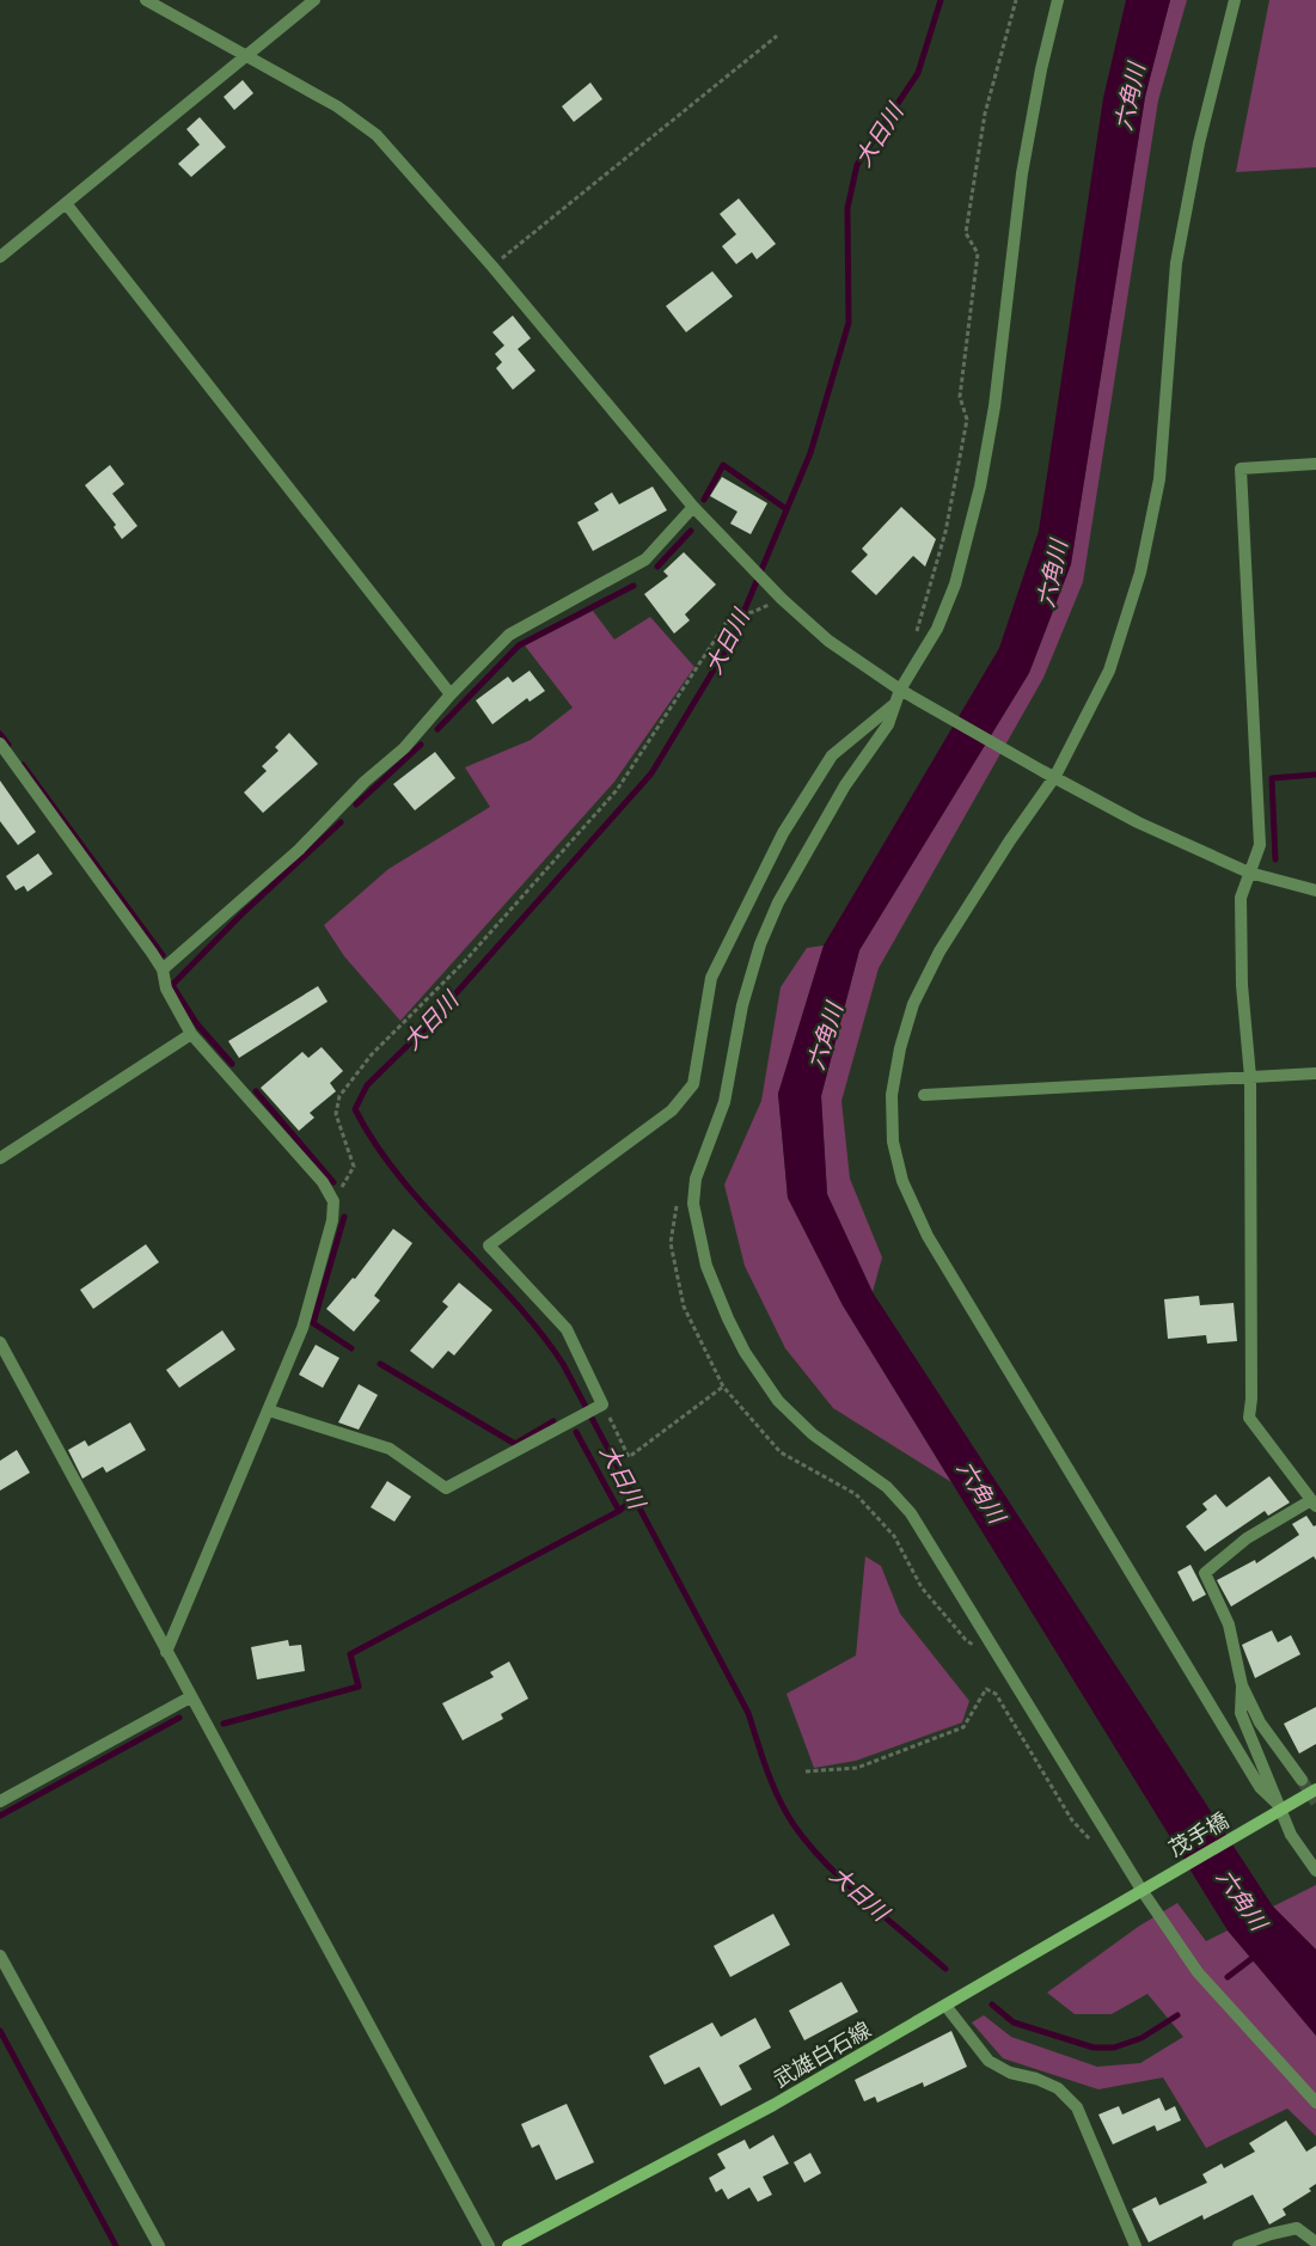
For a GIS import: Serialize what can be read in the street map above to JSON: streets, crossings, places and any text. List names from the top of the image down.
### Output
{
  "streets": {
    "main road": ["茂手橋", "武雄白石線"]
  },
  "crossings": [
    ["茂手橋", "武雄白石線"]
  ],
  "water": ["六角川", "大日川"]
}
